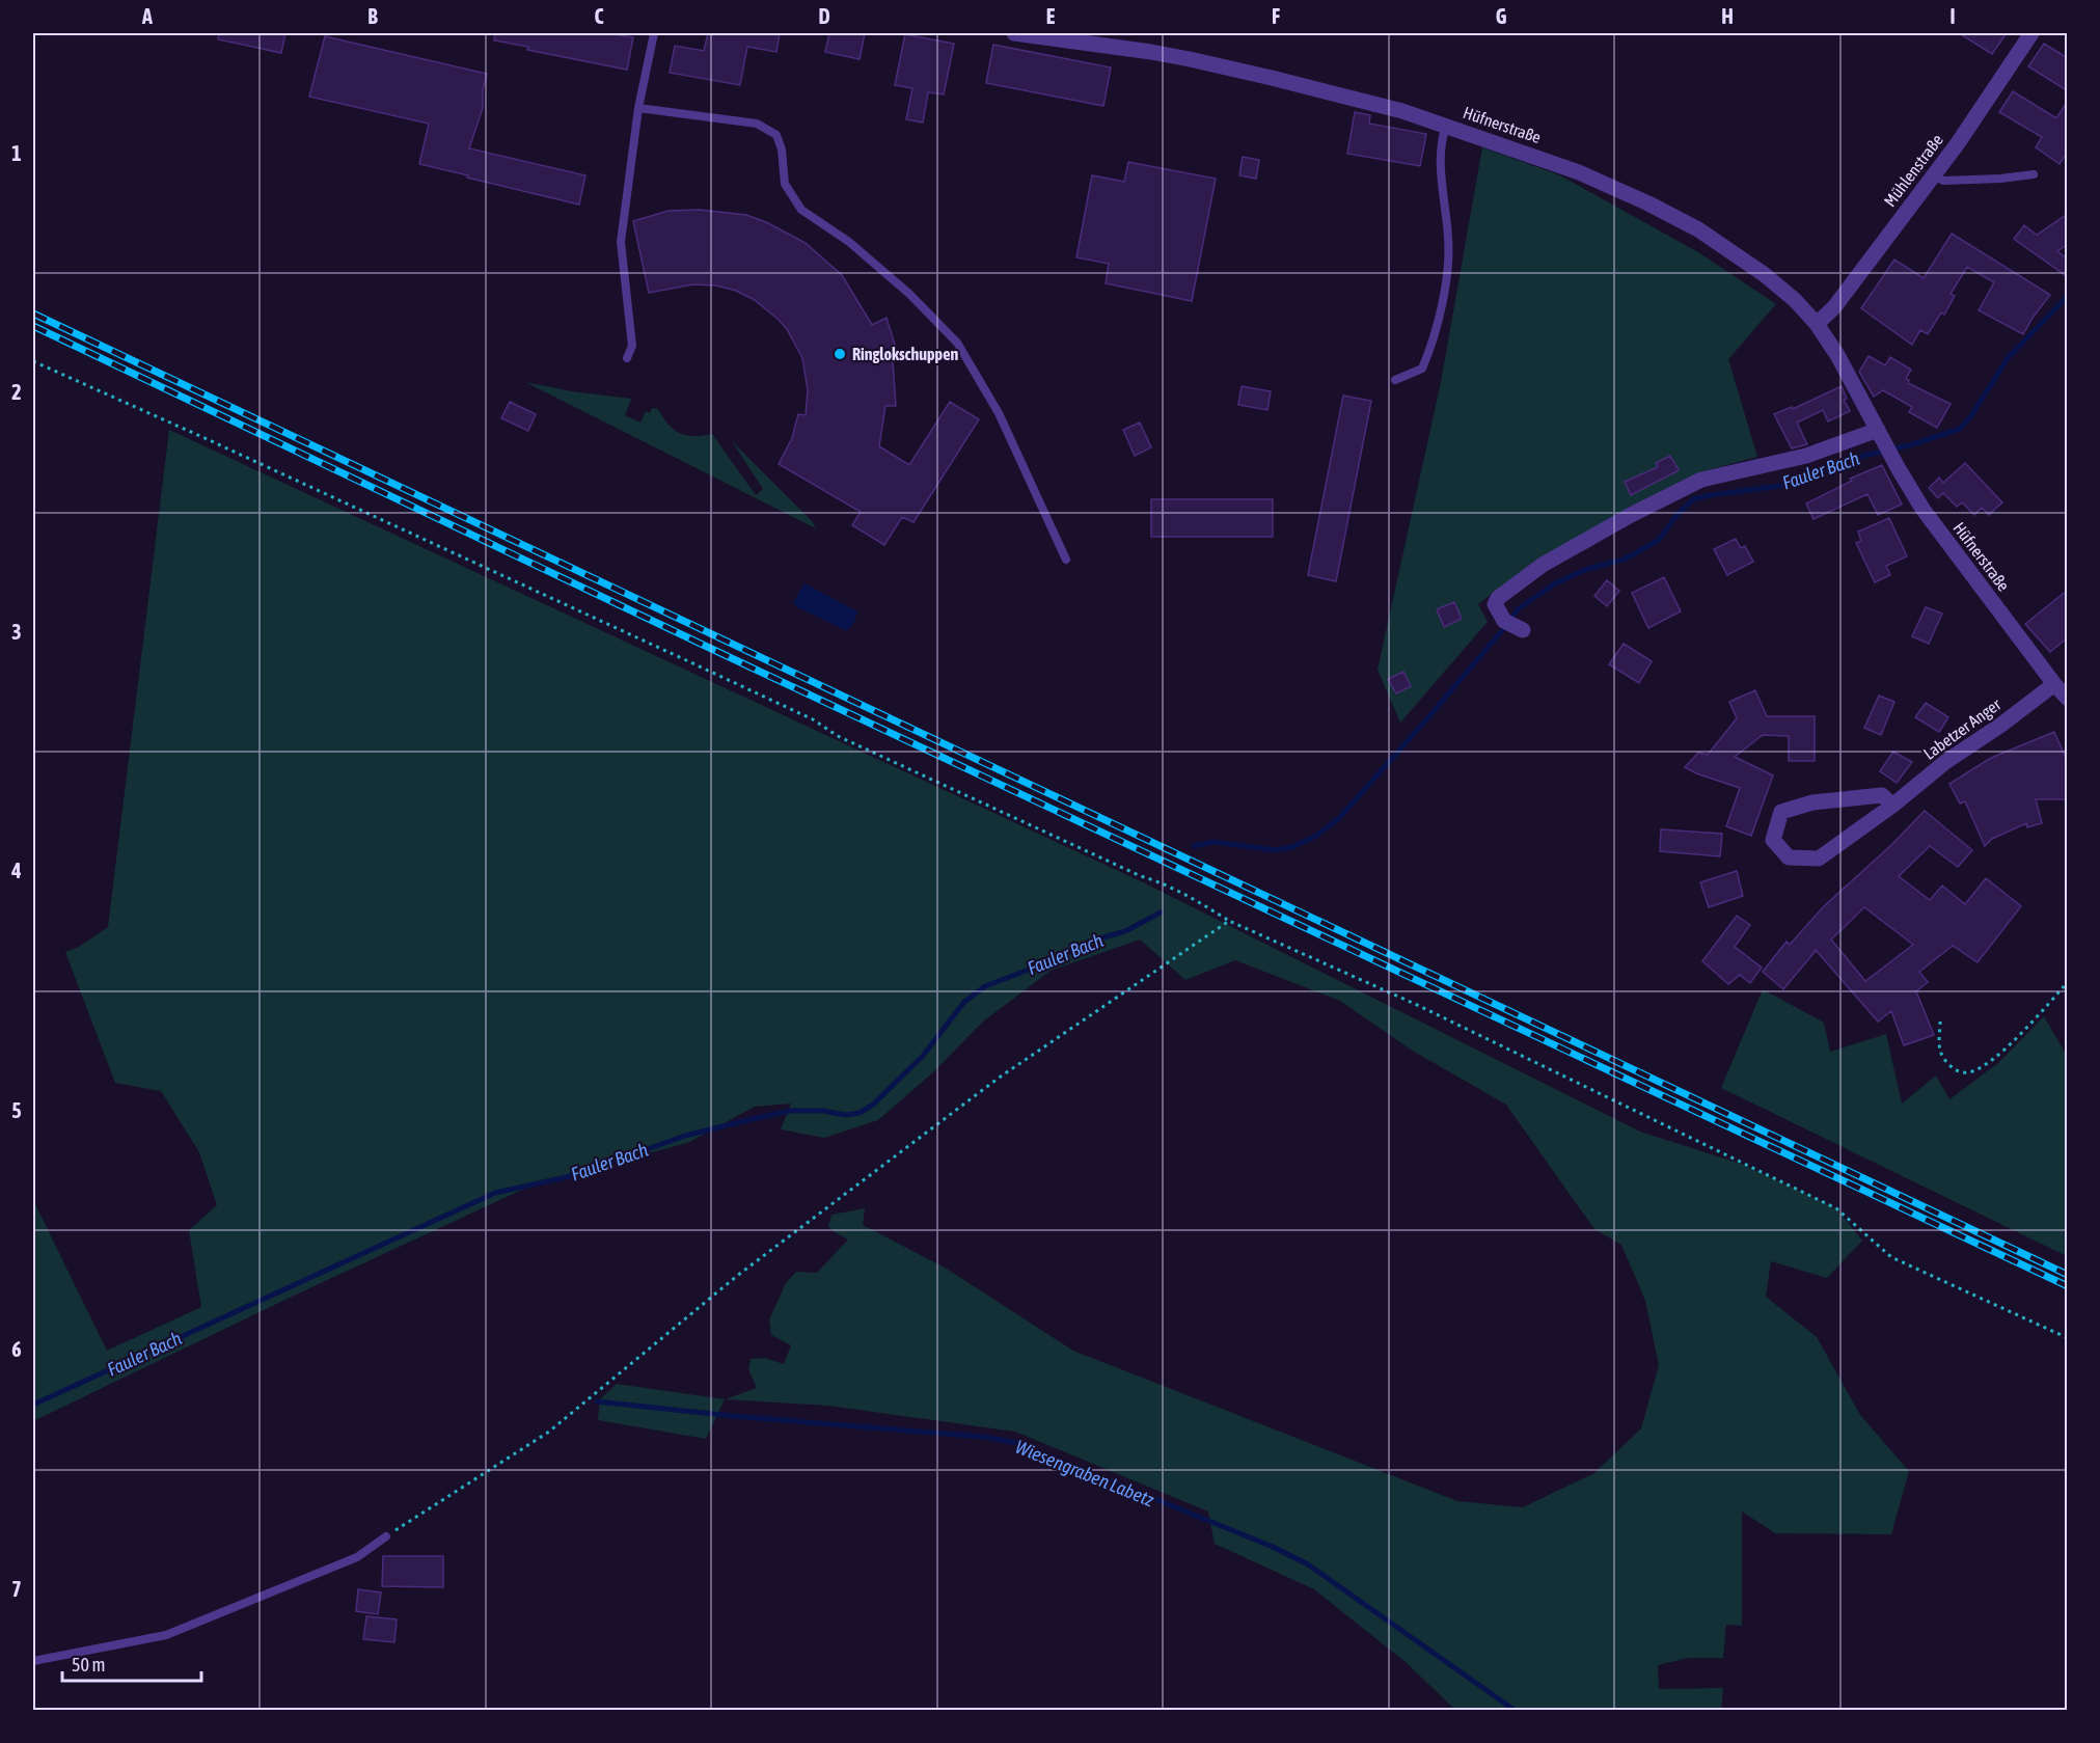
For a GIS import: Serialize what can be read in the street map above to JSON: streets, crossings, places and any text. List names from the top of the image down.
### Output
{
  "streets": {
    "street": ["Hüfnerstraße", "Mühlenstraße", "Labetzer Anger"]
  },
  "crossings": [
    ["Hüfnerstraße", "Mühlenstraße"],
    ["Hüfnerstraße", "Labetzer Anger"]
  ],
  "water": ["Fauler Bach", "Wiesengraben Labetz"],
  "places": ["Ringlokschuppen"],
  "scale_bar": "50 m",
  "grid": {
    "columns": [
      "A",
      "B",
      "C",
      "D",
      "E",
      "F",
      "G",
      "H",
      "I"
    ],
    "rows": [
      "1",
      "2",
      "3",
      "4",
      "5",
      "6",
      "7"
    ]
  }
}
